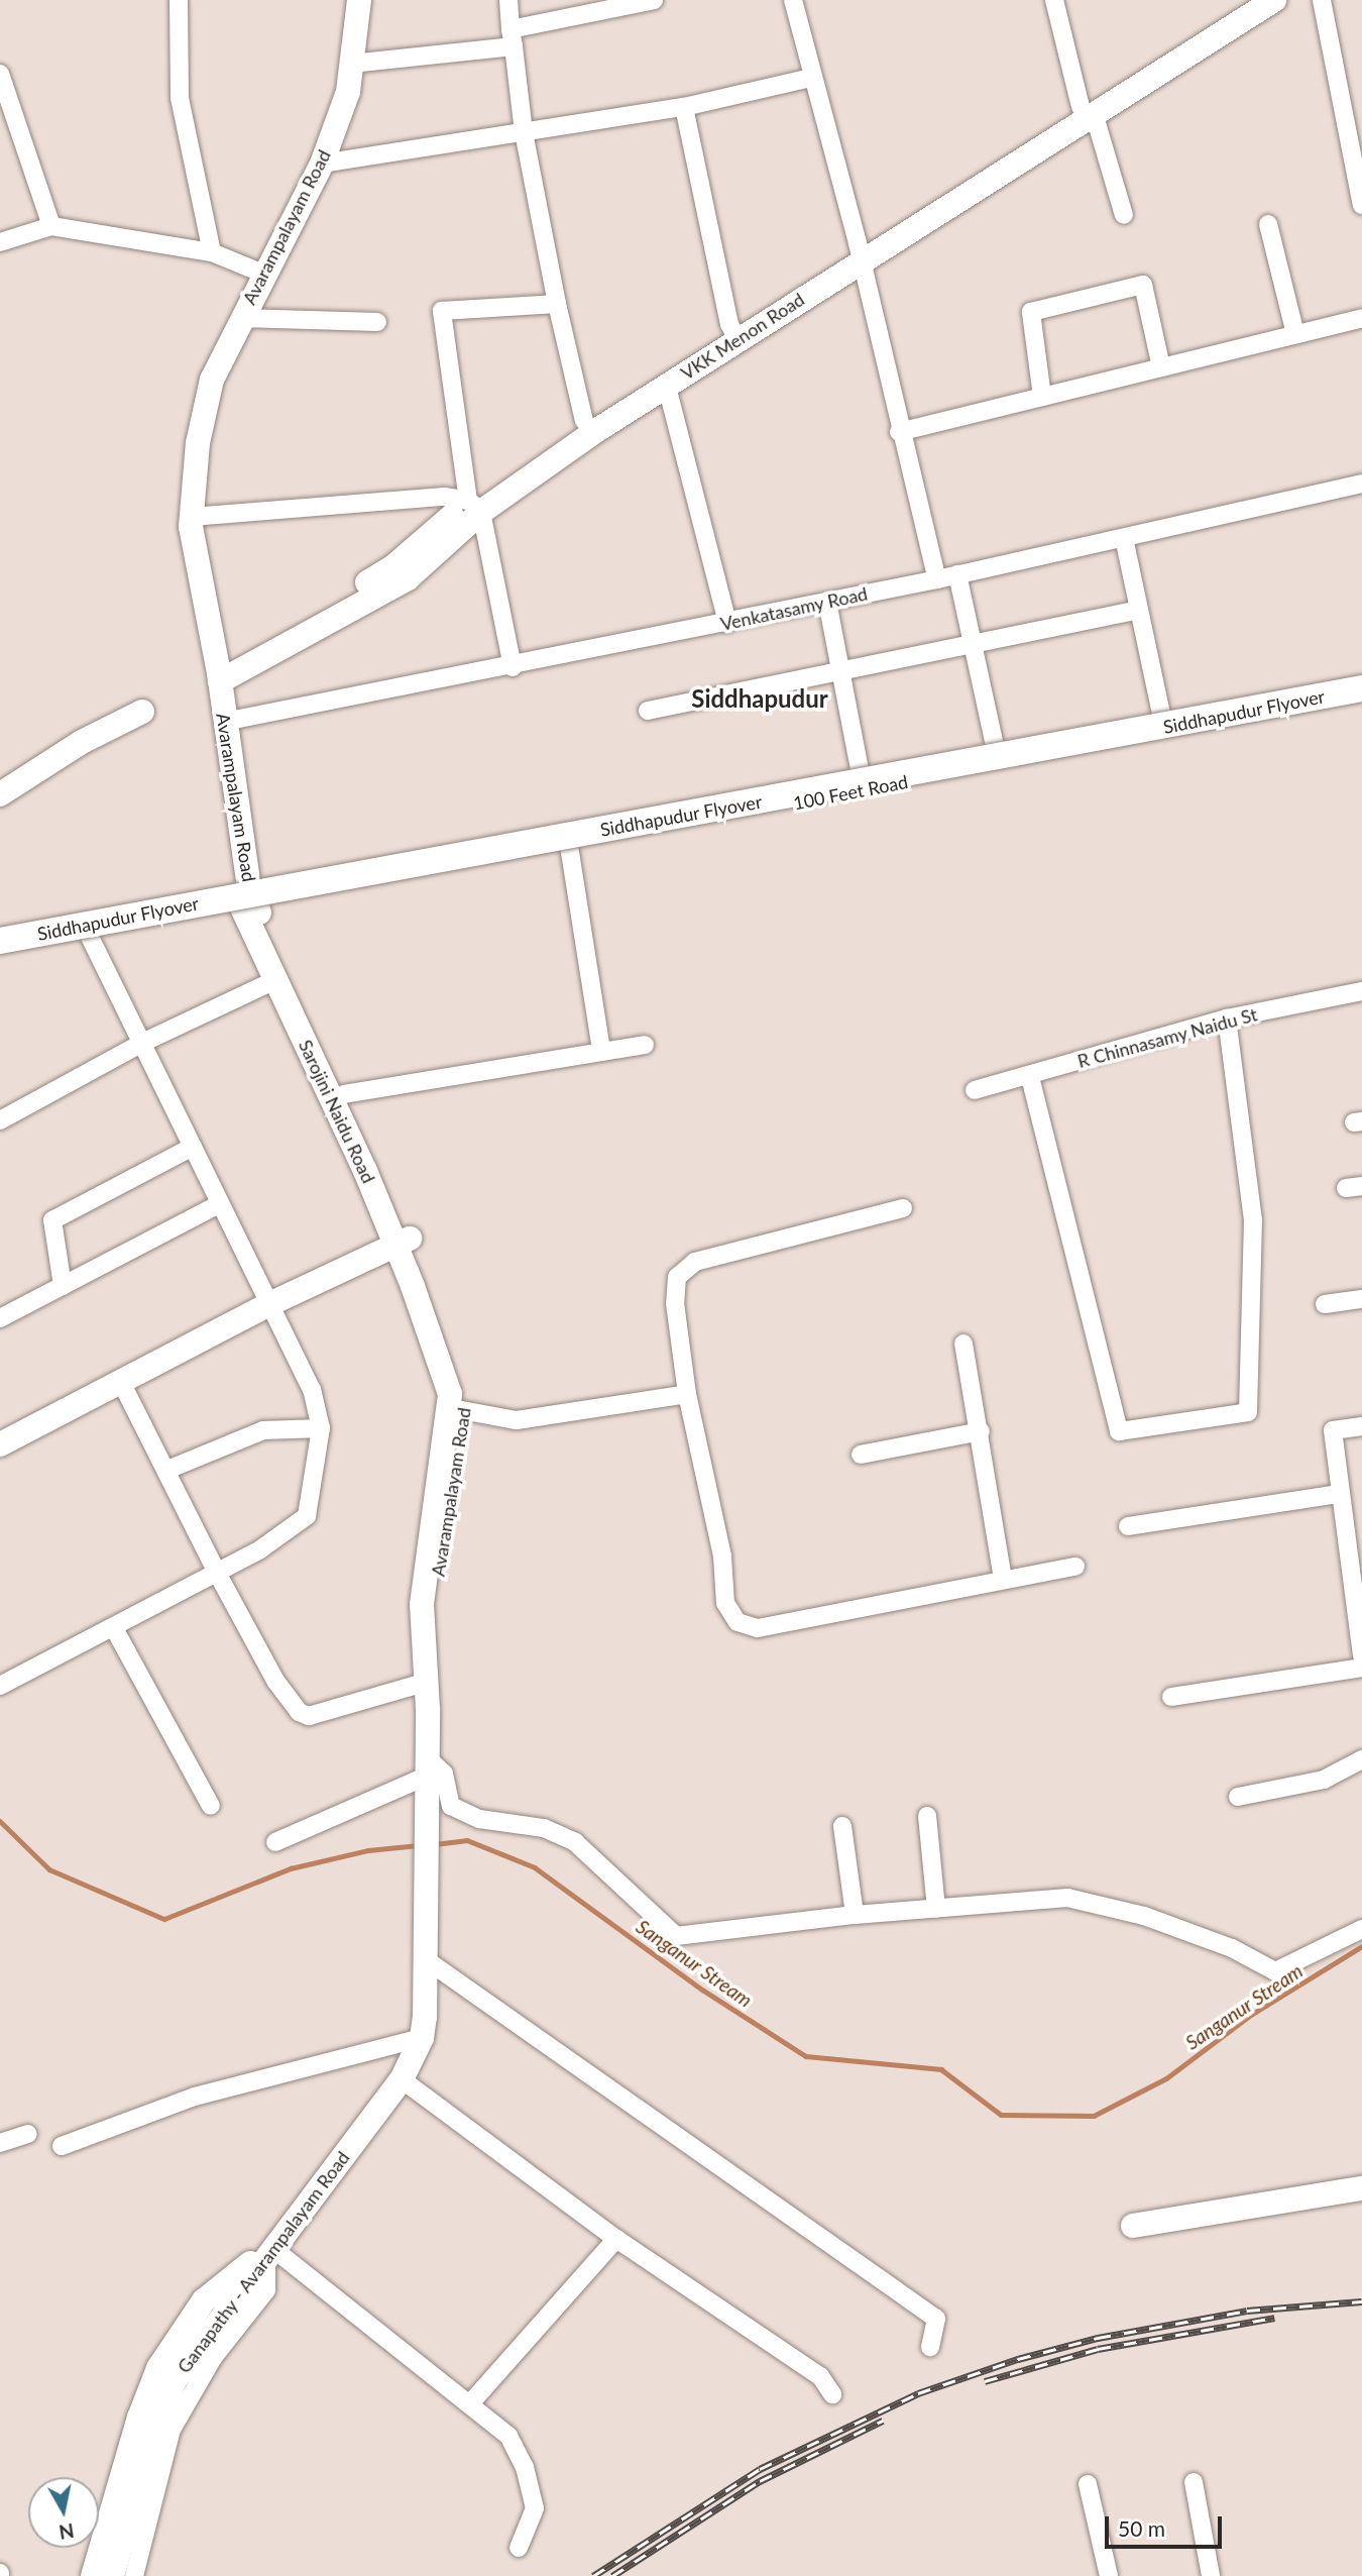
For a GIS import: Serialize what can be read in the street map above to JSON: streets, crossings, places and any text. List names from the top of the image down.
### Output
{
  "streets": {
    "main road": [
      "Avarampalayam Road",
      "VKK Menon Road",
      "Siddhapudur Flyover",
      "100 Feet Road",
      "Sarojini Naidu Road",
      "Ganapathy - Avarampalayam Road"
    ],
    "street": ["Venkatasamy Road", "R Chinnasamy Naidu St"]
  },
  "crossings": [
    ["Avarampalayam Road", "VKK Menon Road"],
    ["Avarampalayam Road", "Venkatasamy Road"],
    ["Avarampalayam Road", "100 Feet Road"],
    ["Avarampalayam Road", "Sarojini Naidu Road"],
    ["Avarampalayam Road", "Ganapathy - Avarampalayam Road"],
    ["100 Feet Road", "Sarojini Naidu Road"]
  ],
  "districts": ["Siddhapudur"],
  "water": ["Sanganur Stream"],
  "scale_bar": "50 m",
  "north": "bottom"
}
